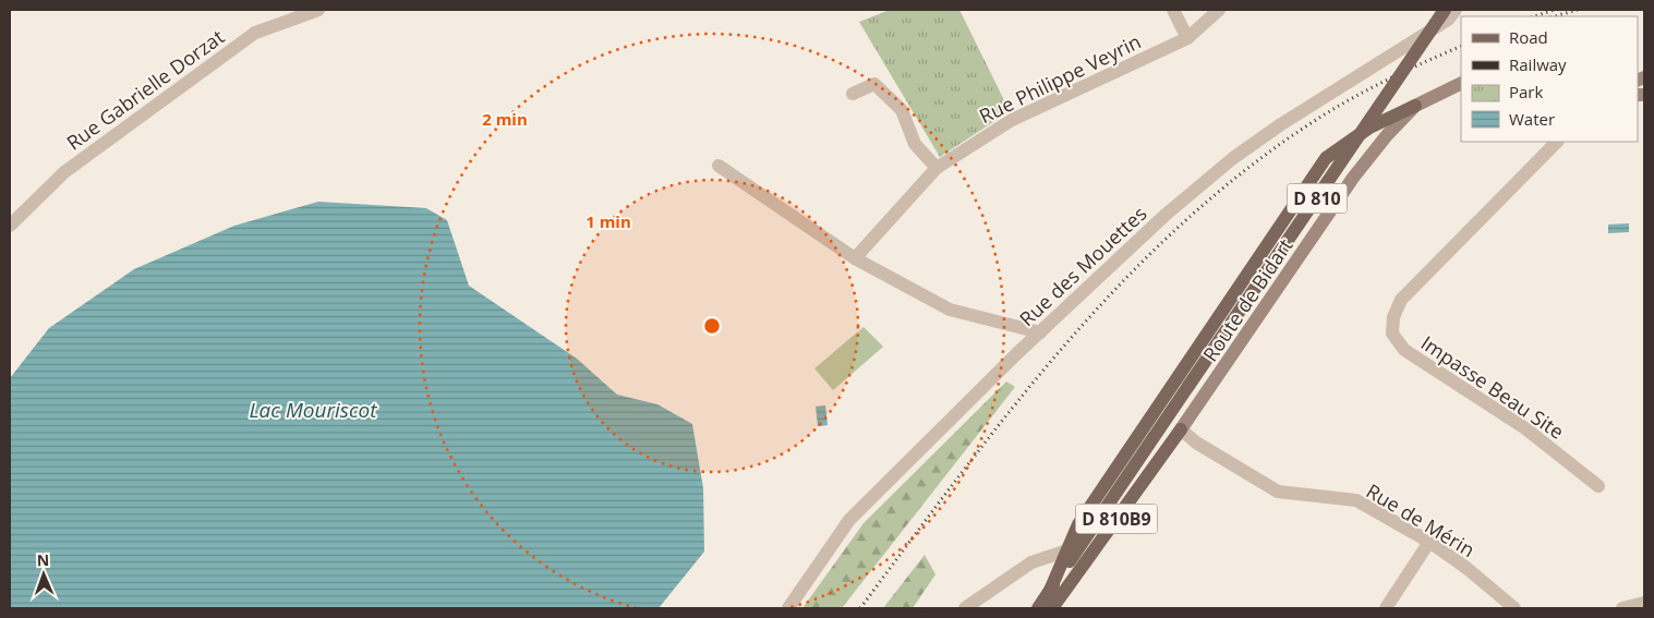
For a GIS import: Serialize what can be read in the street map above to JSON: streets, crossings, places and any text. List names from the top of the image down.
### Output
{
  "streets": {
    "main road": ["D 810", "Route de Bidart", "D 810B9"],
    "street": [
      "Rue Philippe Veyrin",
      "Rue Gabrielle Dorzat",
      "Rue des Mouettes",
      "Impasse Beau Site",
      "Rue de Mérin"
    ]
  },
  "crossings": [
    ["Route de Bidart", "D 810B9"],
    ["Route de Bidart", "Rue de Mérin"],
    ["D 810B9", "Rue de Mérin"]
  ],
  "water": ["Lac Mouriscot"],
  "legend": [
    "Road",
    "Railway",
    "Park",
    "Water"
  ],
  "north": "top",
  "rings": ["2 min", "1 min"]
}
